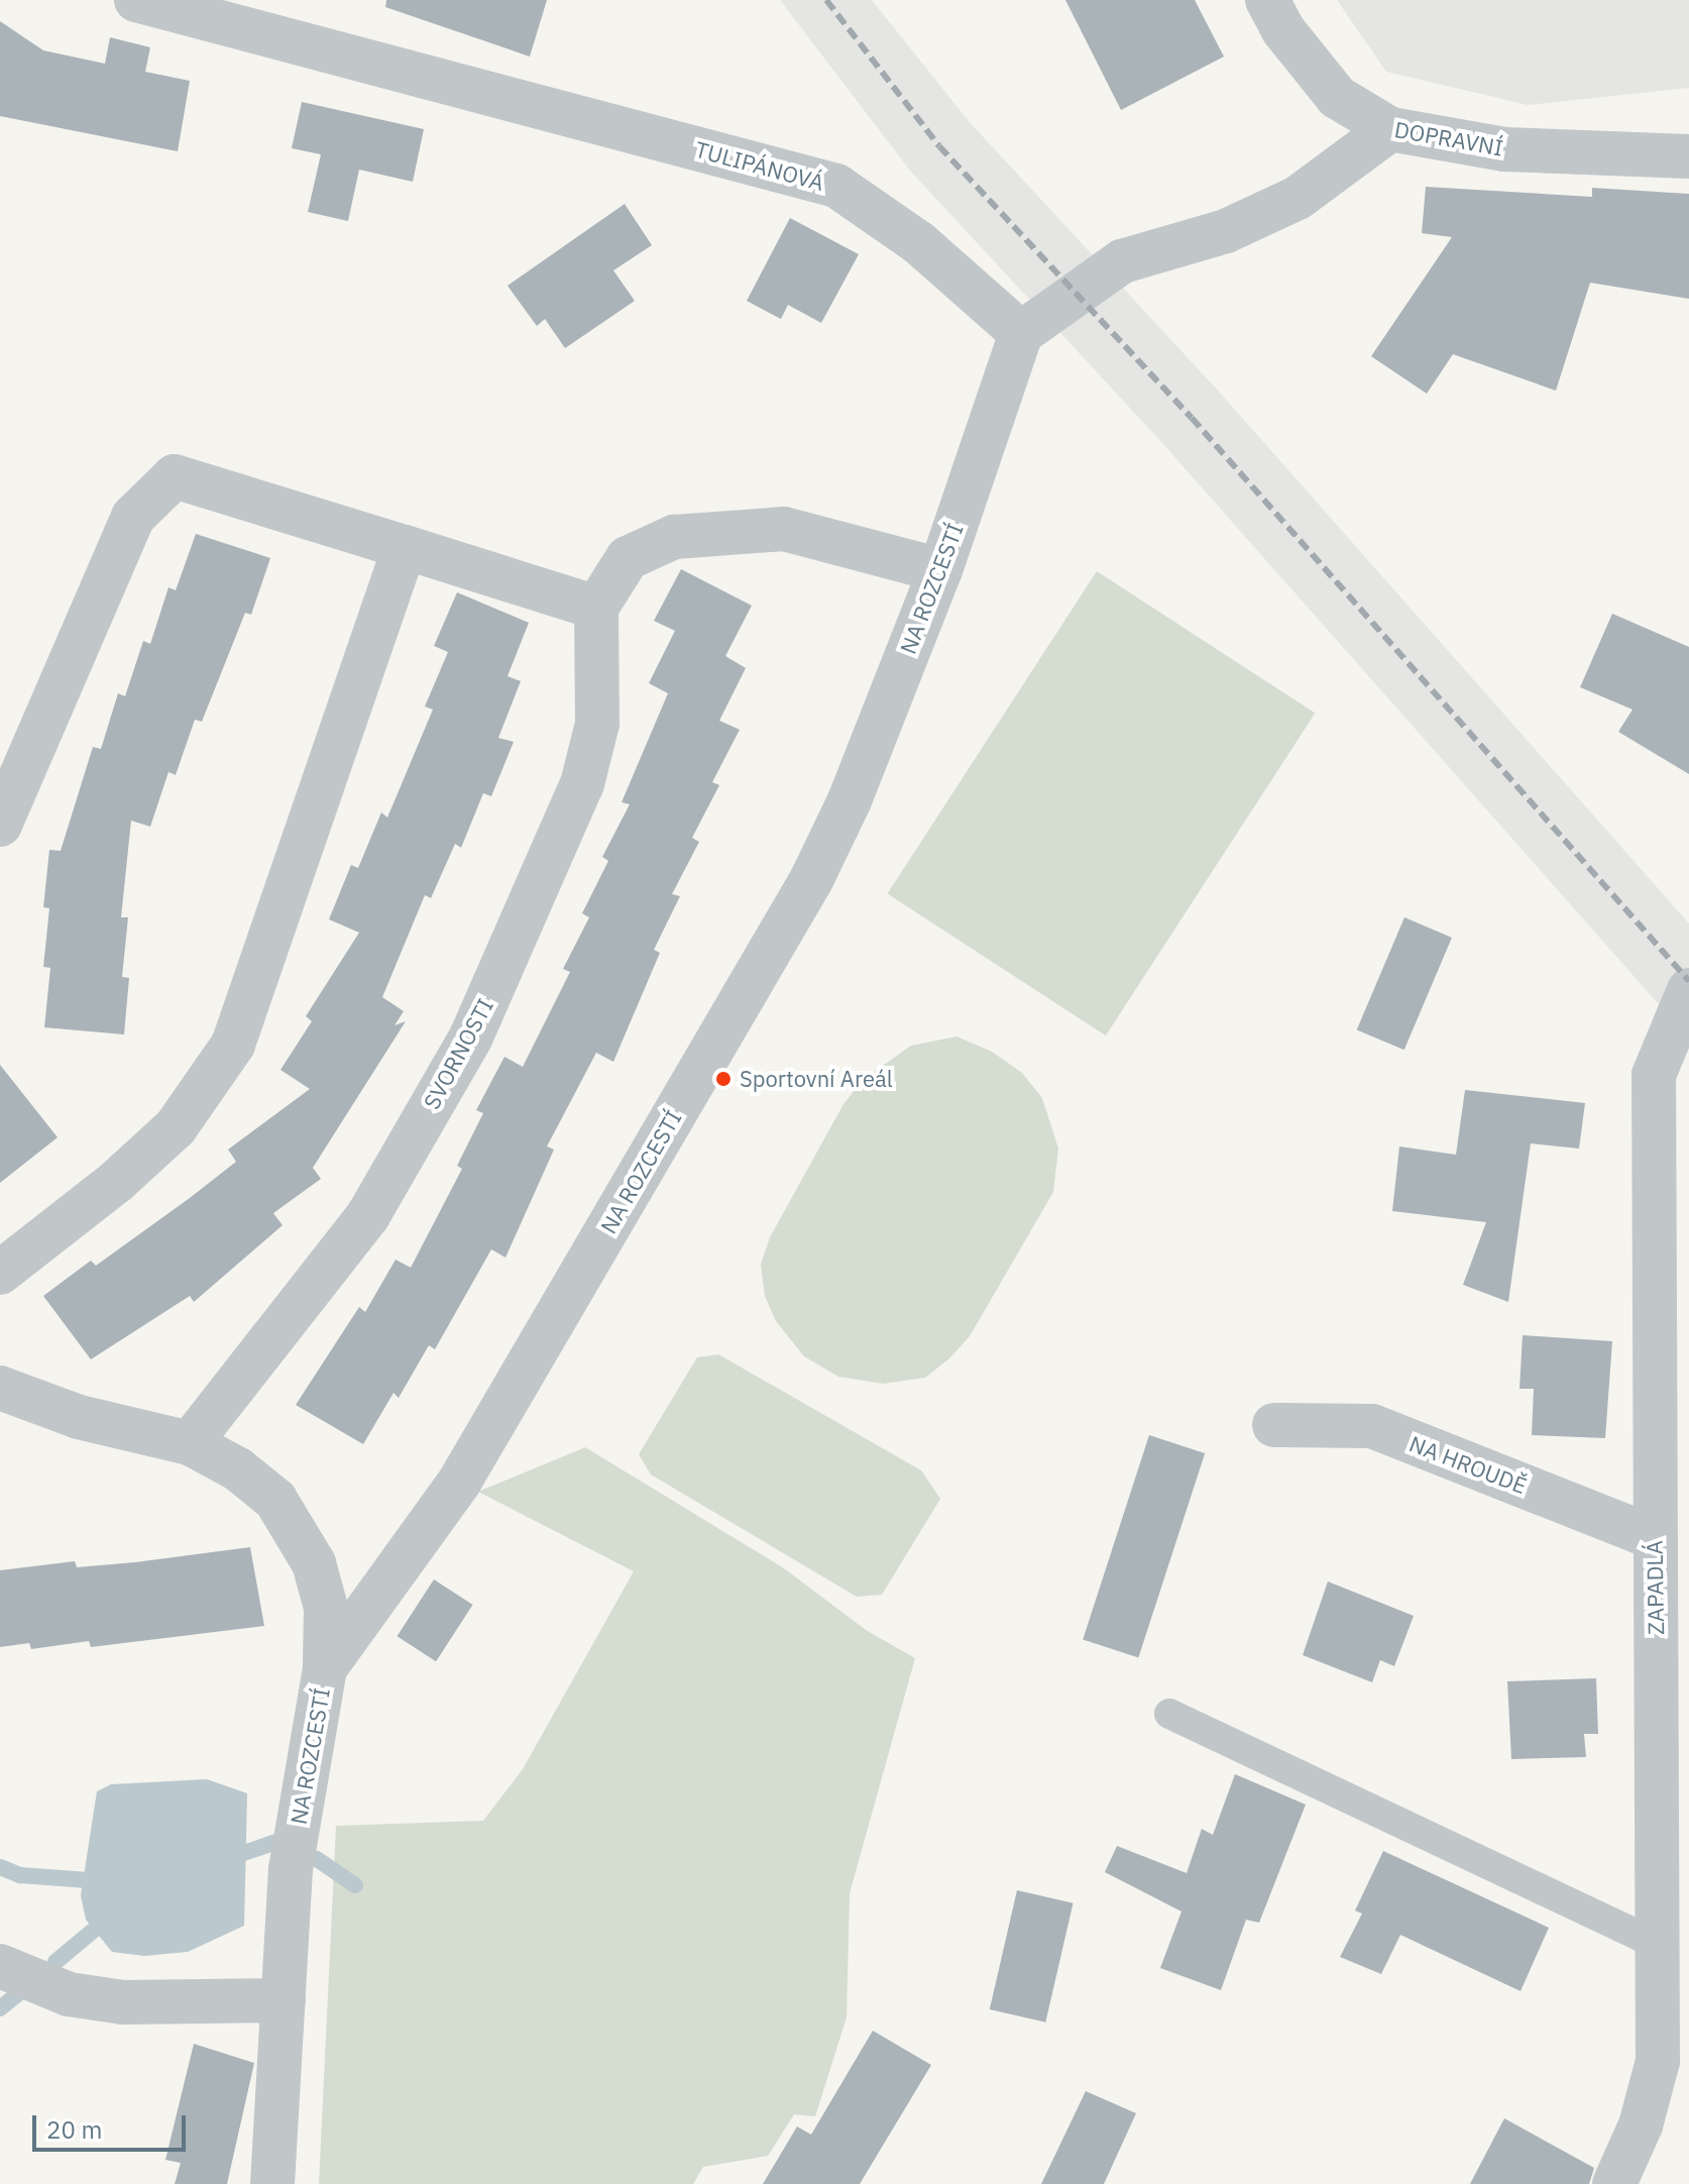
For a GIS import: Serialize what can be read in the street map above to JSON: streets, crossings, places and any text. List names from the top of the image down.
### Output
{
  "streets": {
    "street": [
      "DOPRAVNÍ",
      "TULIPÁNOVÁ",
      "NA ROZCESTÍ",
      "SVORNOSTI",
      "NA HROUDĚ",
      "ZAPADLÁ"
    ]
  },
  "crossings": [
    ["TULIPÁNOVÁ", "NA ROZCESTÍ"],
    ["NA HROUDĚ", "ZAPADLÁ"]
  ],
  "places": ["Sportovní Areál"],
  "scale_bar": "20 m"
}
